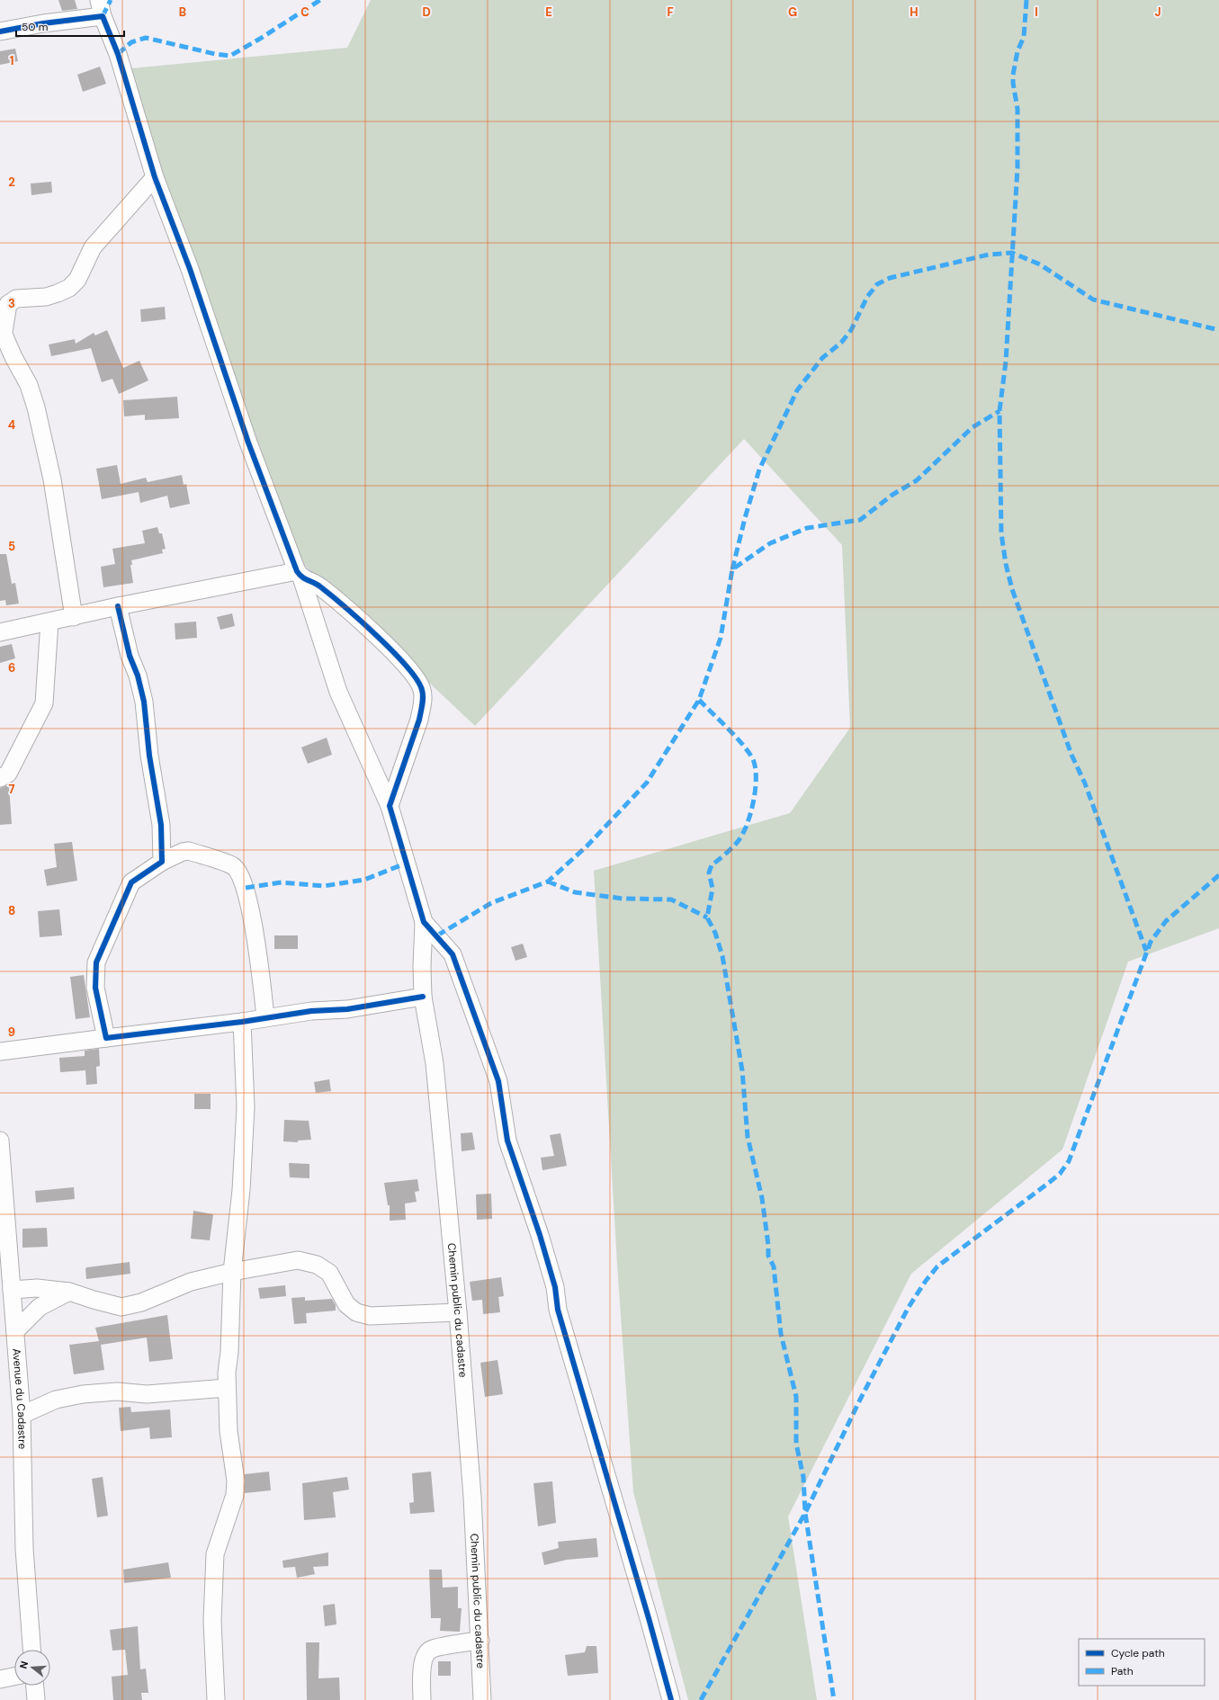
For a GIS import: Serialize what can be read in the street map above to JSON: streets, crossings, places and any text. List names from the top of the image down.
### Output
{
  "streets": {
    "street": ["Chemin public du cadastre", "Avenue du Cadastre"]
  },
  "legend": ["Cycle path", "Path"],
  "scale_bar": "50 m",
  "north": "left",
  "grid": {
    "columns": [
      "B",
      "C",
      "D",
      "E",
      "F",
      "G",
      "H",
      "I",
      "J"
    ],
    "rows": [
      "1",
      "2",
      "3",
      "4",
      "5",
      "6",
      "7",
      "8",
      "9"
    ]
  }
}
